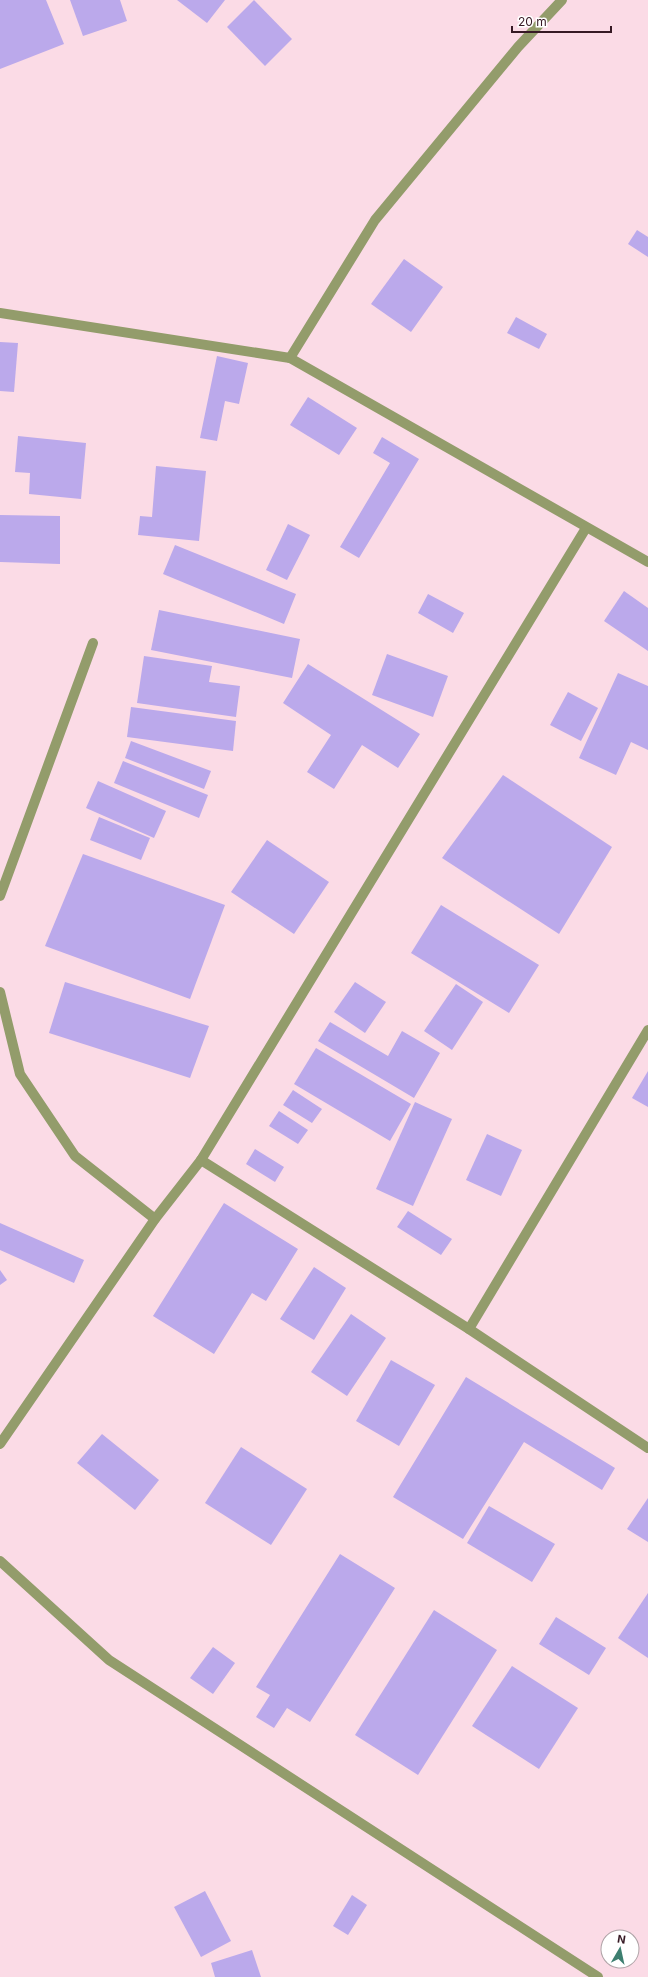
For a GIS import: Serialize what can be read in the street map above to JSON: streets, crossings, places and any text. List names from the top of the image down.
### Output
{
  "scale_bar": "20 m",
  "north": "top"
}
